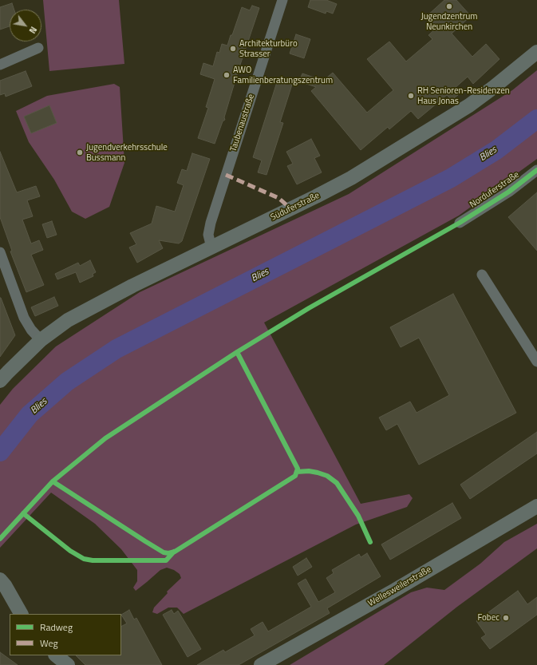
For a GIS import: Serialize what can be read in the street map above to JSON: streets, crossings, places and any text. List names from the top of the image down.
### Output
{
  "streets": {
    "main road": ["Süduferstraße", "Wellesweilerstraße"],
    "street": ["Taubenaustraße", "Norduferstraße"]
  },
  "crossings": [
    ["Taubenaustraße", "Süduferstraße"]
  ],
  "water": ["Blies"],
  "places": [
    "Jugendzentrum Neunkirchen",
    "Architekturbüro Strasser",
    "AWO Familienberatungszentrum",
    "RH Senioren-Residenzen Haus Jonas",
    "Jugendverkehrsschule Bussmann",
    "Fobec"
  ],
  "legend": ["Radweg", "Weg"],
  "north": "bottom right"
}
